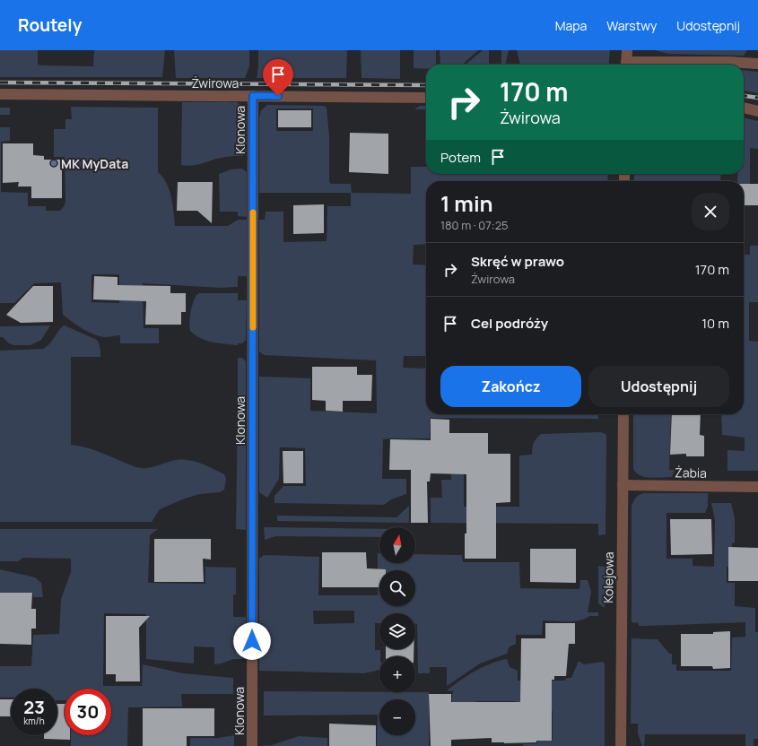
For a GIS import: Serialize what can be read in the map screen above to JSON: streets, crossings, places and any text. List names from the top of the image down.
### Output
{
  "streets": {
    "street": [
      "Żwirowa",
      "Klonowa",
      "Żabia",
      "Kolejowa"
    ]
  },
  "crossings": [
    ["Żwirowa", "Klonowa"],
    ["Żabia", "Kolejowa"]
  ],
  "places": ["MK MyData"],
  "north": "top",
  "page": {
    "header": "Routely",
    "nav": ["Mapa", "Warstwy", "Udostępnij"],
    "turn": ["170 m", "Żwirowa"],
    "then": "Potem",
    "heading": ["1 min", "180 m · 07:25"],
    "list": [
      {
        "name": "Skręć w prawo",
        "note": "Żwirowa",
        "value": "170 m"
      },
      {
        "name": "Cel podróży",
        "value": "10 m"
      }
    ],
    "buttons": ["Zakończ", "Udostępnij"],
    "map_buttons": ["+", "−"],
    "speed": "23 km/h",
    "limit": "30"
  }
}
